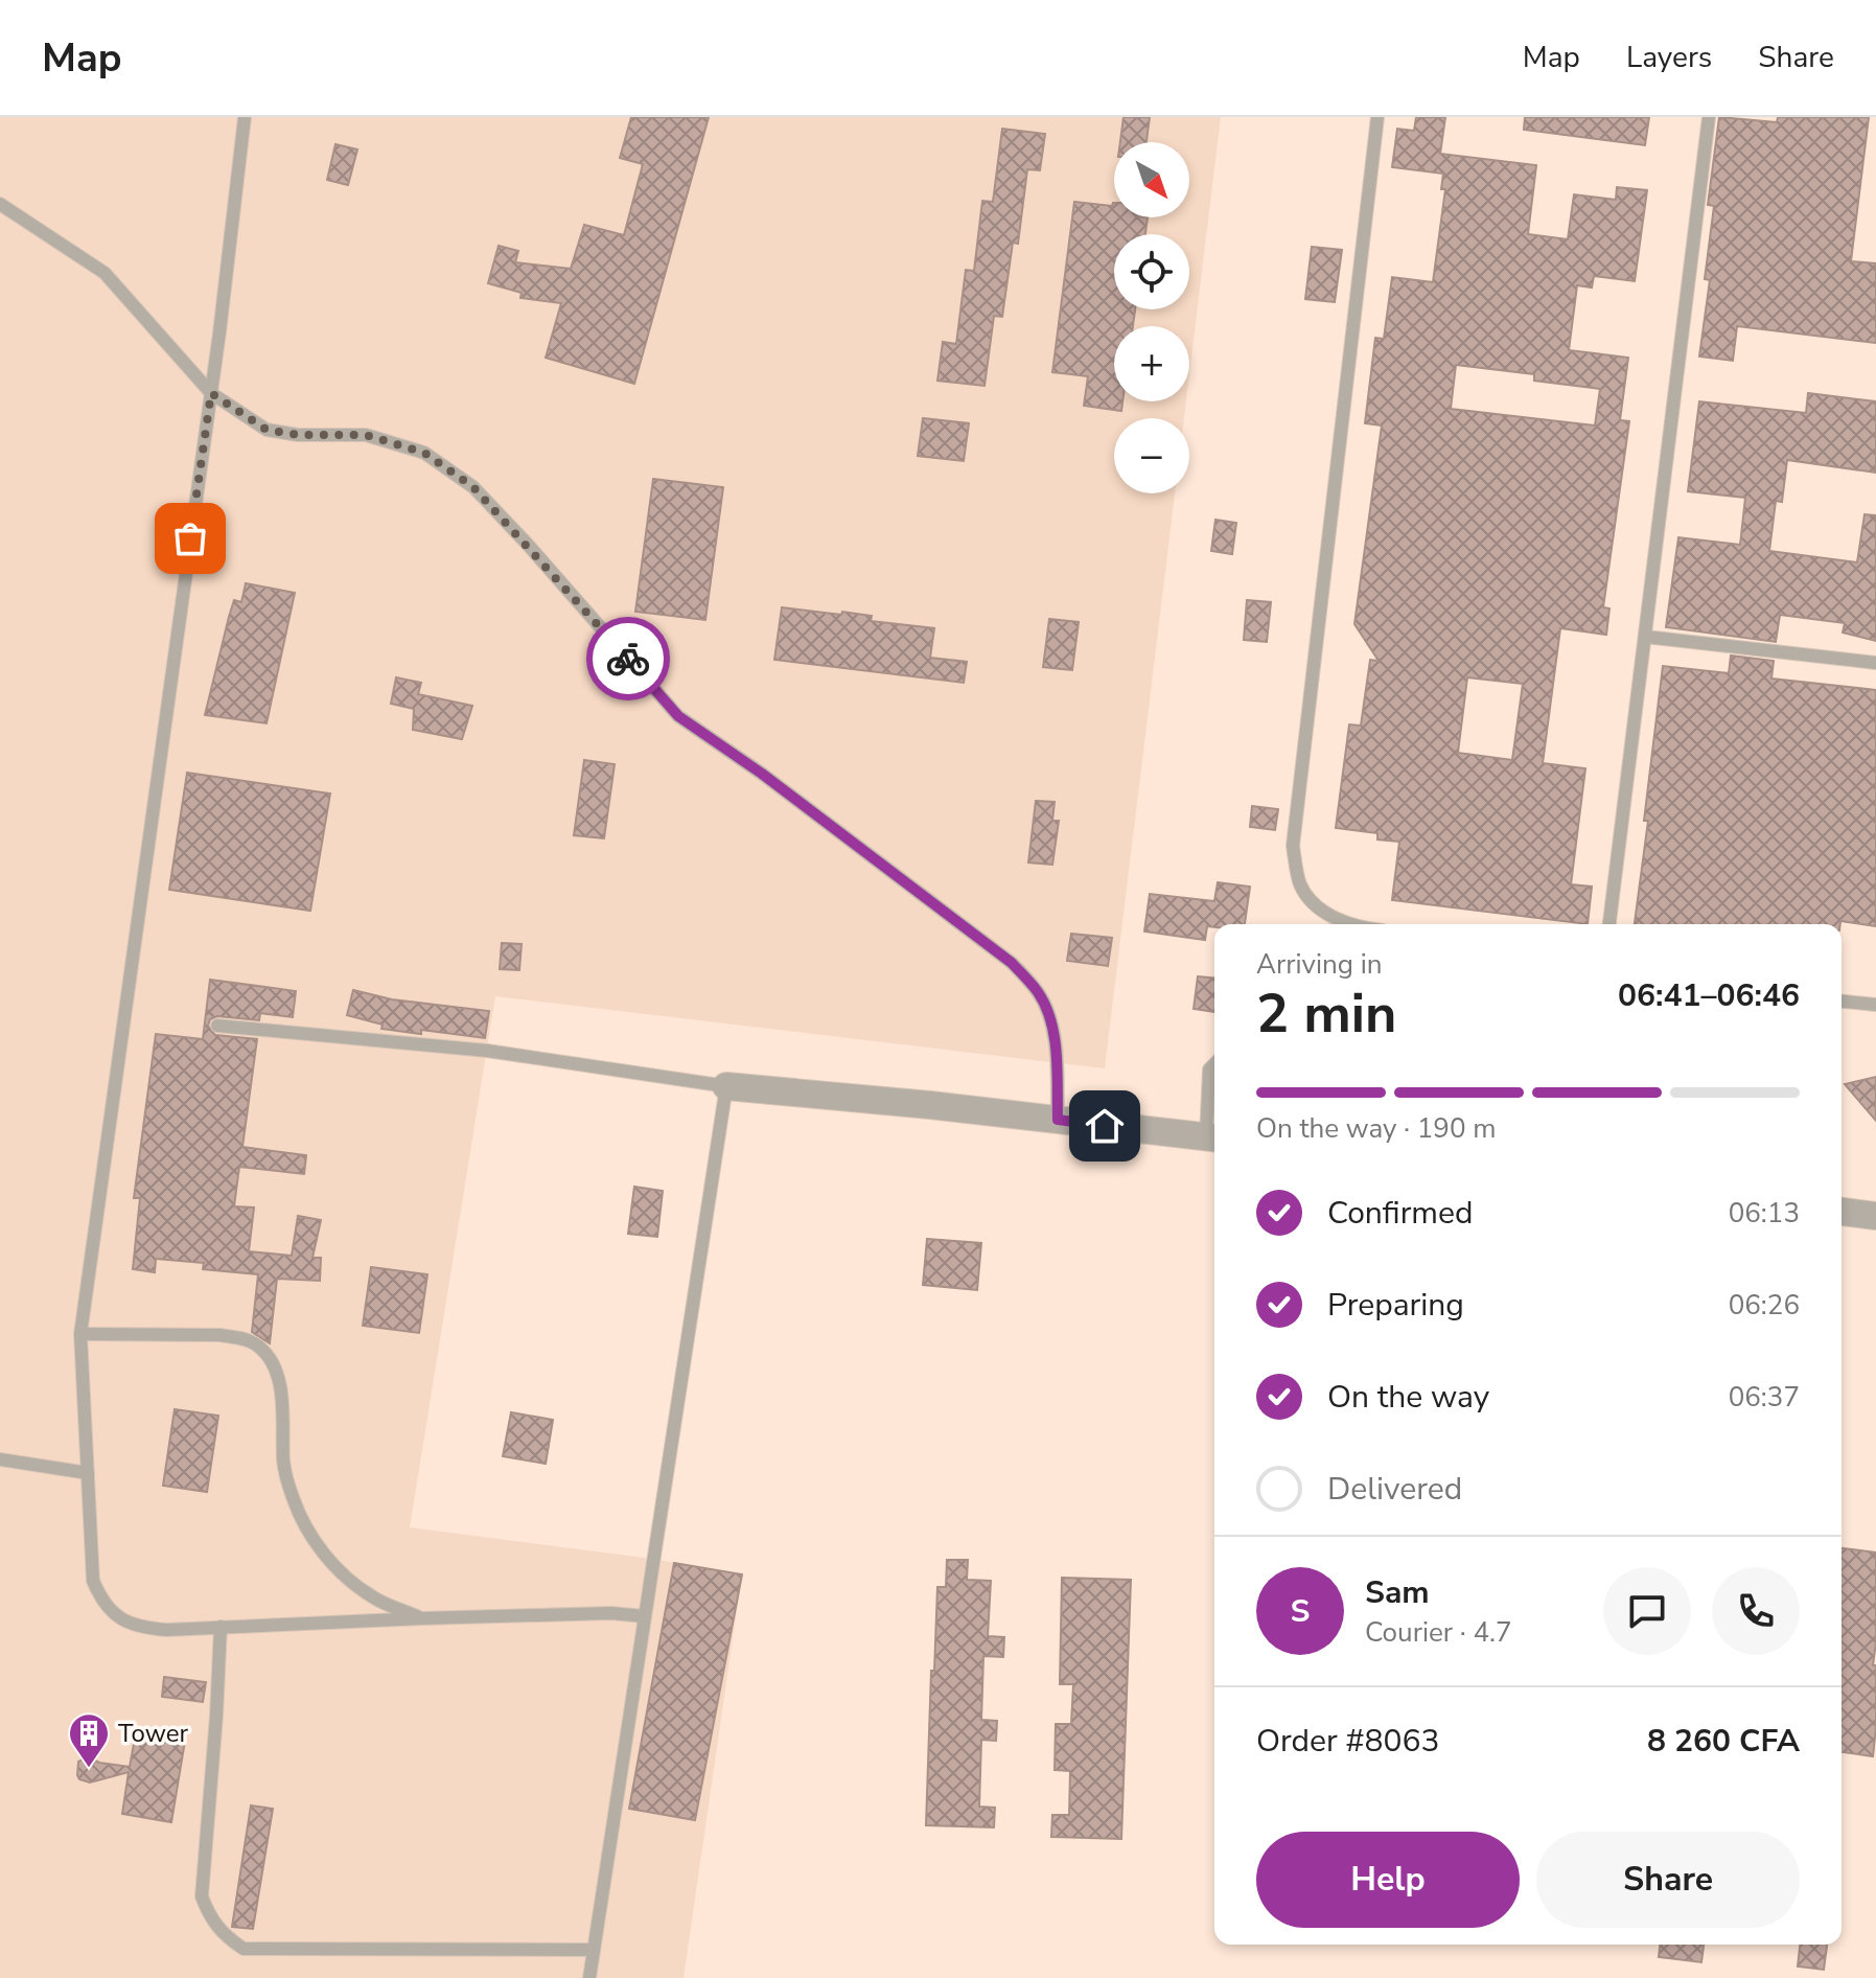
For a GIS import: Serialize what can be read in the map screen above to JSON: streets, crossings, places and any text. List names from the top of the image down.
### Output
{
  "places": {
    "building": ["Tower"]
  },
  "north": "bottom right",
  "page": {
    "header": "Map",
    "nav": ["Map", "Layers", "Share"],
    "map_buttons": ["+", "−"],
    "heading": ["2 min", "Arriving in", "06:41–06:46"],
    "panel": [
      "Sam",
      "Courier · 4.7",
      "Order #8063",
      "8 260 CFA"
    ],
    "bar": "On the way · 190 m",
    "list": [
      ["Confirmed", "06:13"],
      ["Preparing", "06:26"],
      ["On the way", "06:37"],
      "Delivered"
    ],
    "round": "S",
    "buttons": ["Help", "Share"]
  }
}
